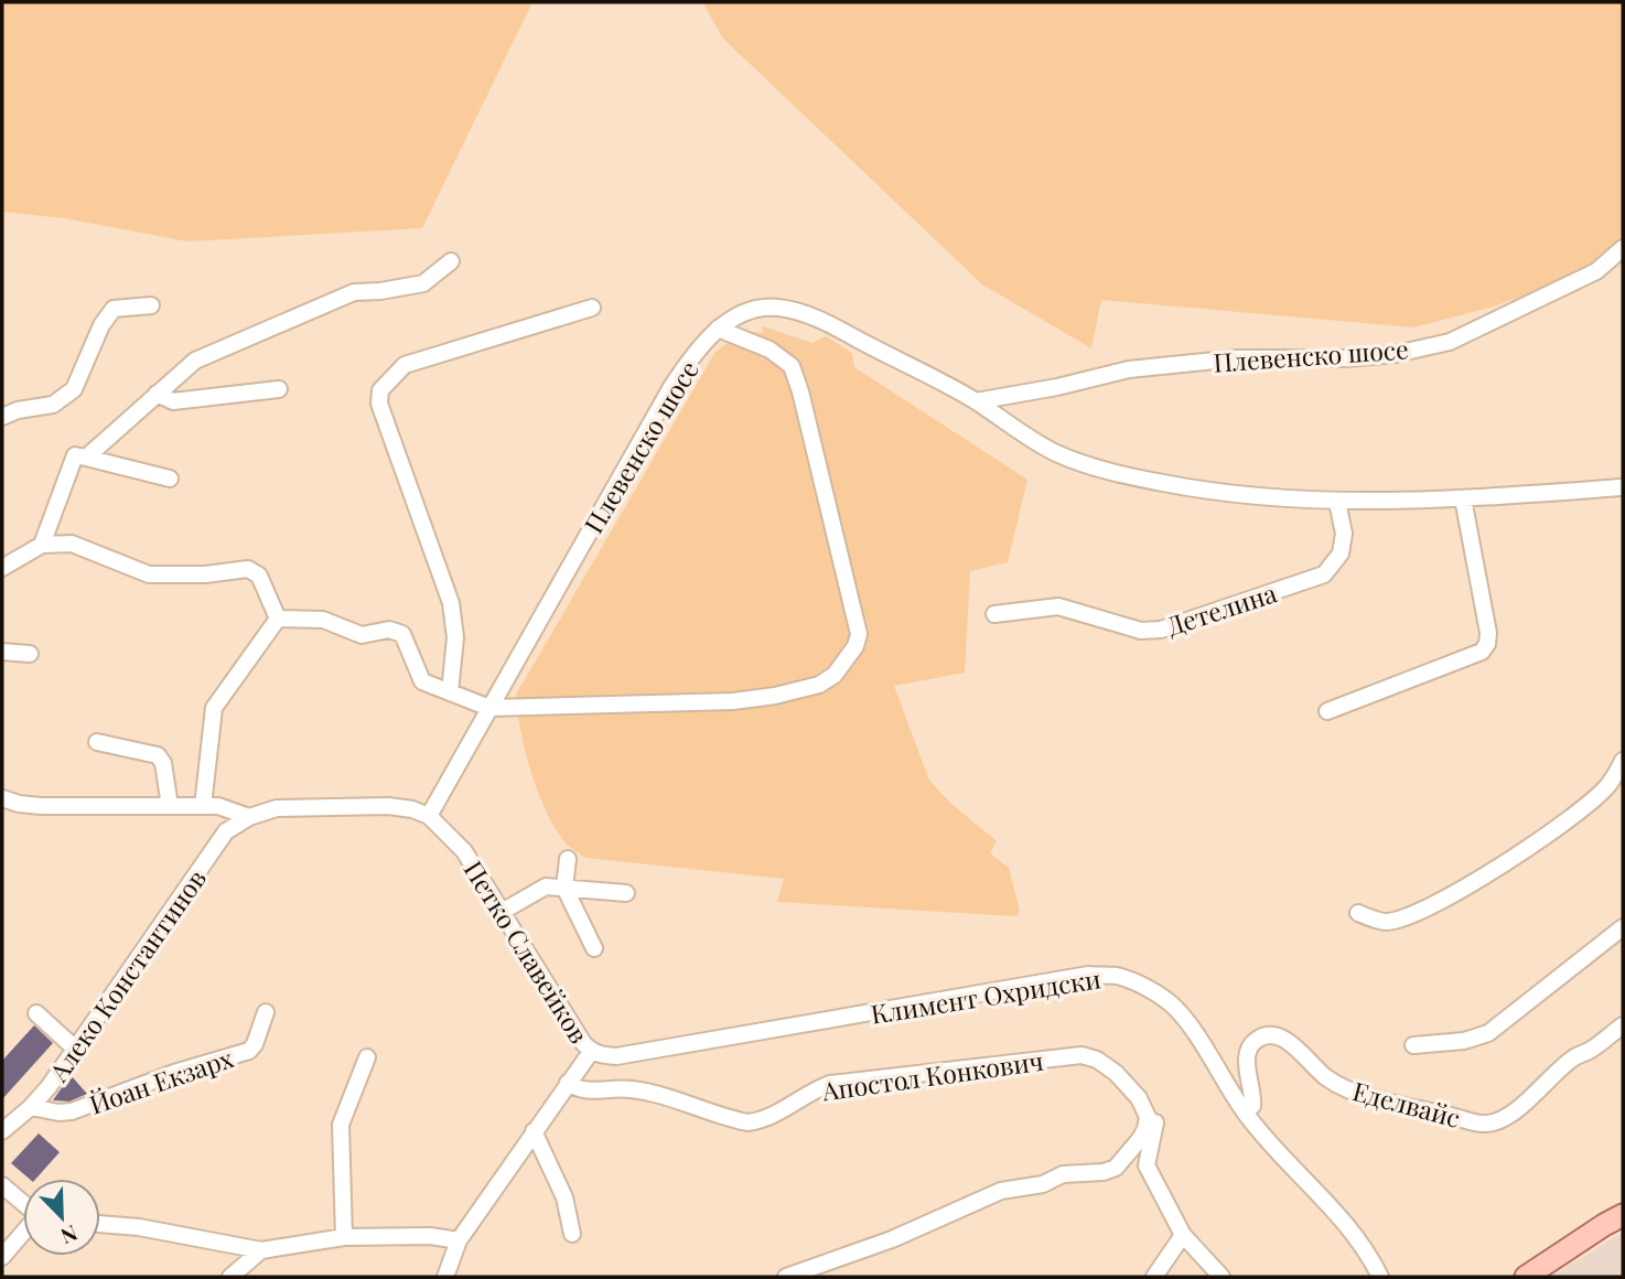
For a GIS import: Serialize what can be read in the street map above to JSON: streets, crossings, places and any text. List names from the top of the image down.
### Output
{
  "streets": {
    "street": [
      "Плевенско шосе",
      "Детелина",
      "Петко Славейков",
      "Алеко Константинов",
      "Климент Охридски",
      "Апостол Конкович",
      "Йоан Екзарх",
      "Еделвайс"
    ]
  },
  "crossings": [
    ["Плевенско шосе", "Детелина"],
    ["Плевенско шосе", "Петко Славейков"],
    ["Петко Славейков", "Климент Охридски"],
    ["Алеко Константинов", "Йоан Екзарх"],
    ["Климент Охридски", "Еделвайс"]
  ],
  "north": "bottom right"
}
